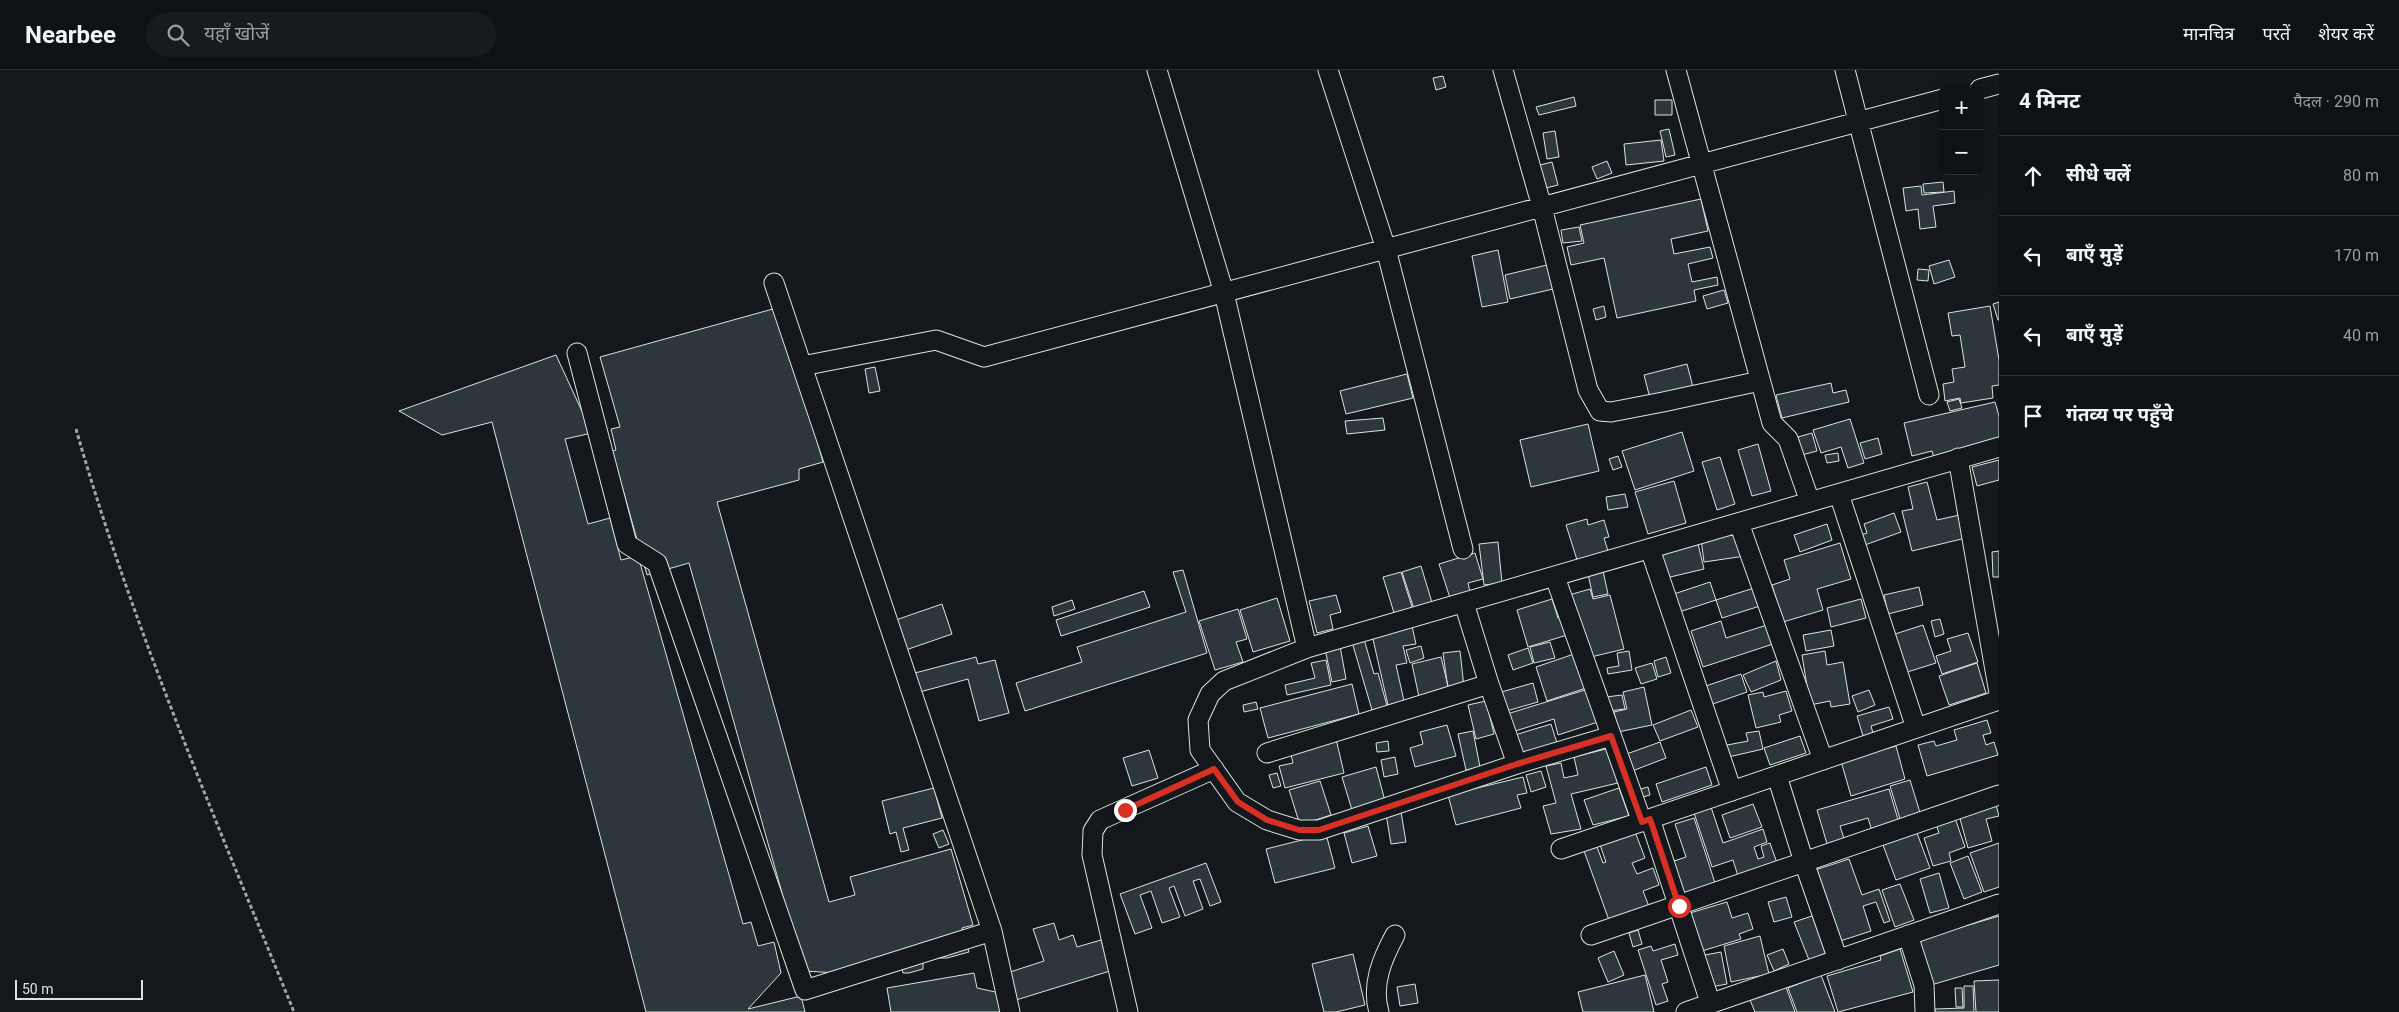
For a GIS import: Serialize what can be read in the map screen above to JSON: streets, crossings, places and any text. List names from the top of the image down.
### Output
{
  "scale_bar": "50 m",
  "page": {
    "header": "Nearbee",
    "search": "यहाँ खोजें",
    "nav": ["मानचित्र", "परतें", "शेयर करें"],
    "heading": ["4 मिनट", "पैदल · 290 m"],
    "map_buttons": ["+", "−"],
    "list": [
      ["सीधे चलें", "80 m"],
      ["बाएँ मुड़ें", "170 m"],
      ["बाएँ मुड़ें", "40 m"],
      "गंतव्य पर पहुँचे"
    ],
    "scale": "50 m"
  }
}
